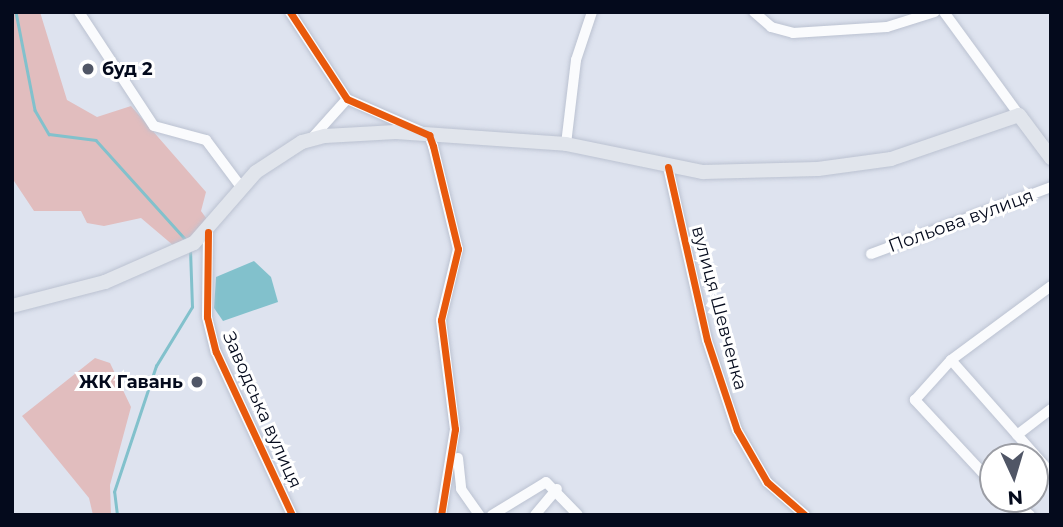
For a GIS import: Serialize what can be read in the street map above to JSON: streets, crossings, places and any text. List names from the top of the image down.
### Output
{
  "streets": {
    "street": ["Польова вулиця", "вулиця Шевченка", "Заводська вулиця"]
  },
  "places": ["буд 2", "ЖК Гавань"],
  "north": "bottom"
}
